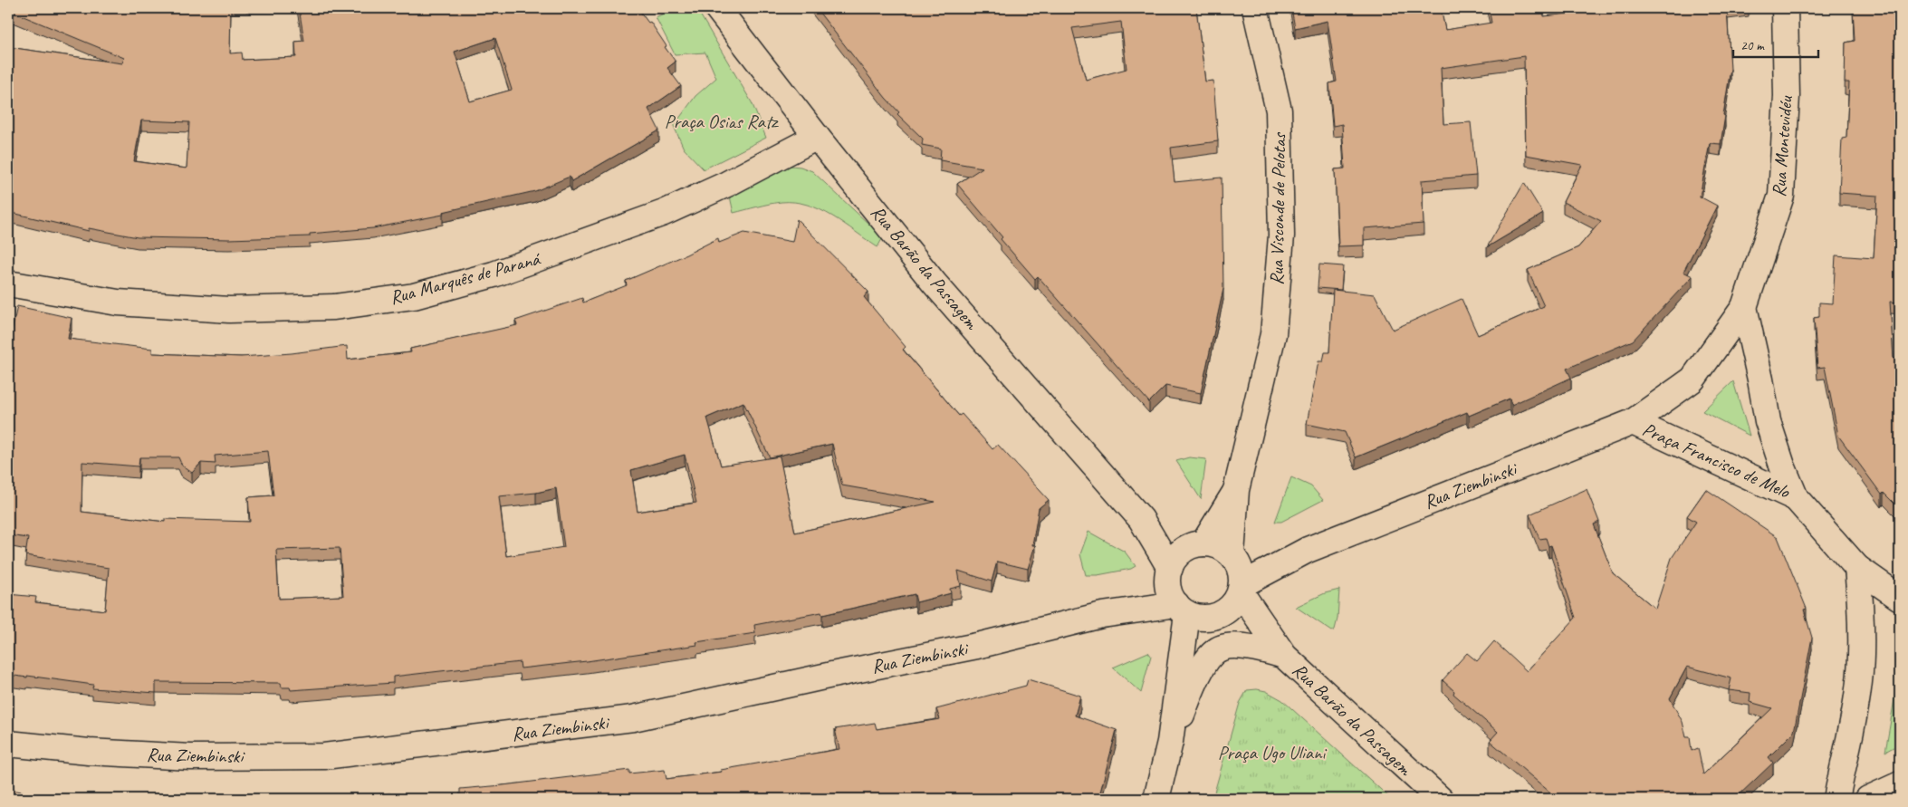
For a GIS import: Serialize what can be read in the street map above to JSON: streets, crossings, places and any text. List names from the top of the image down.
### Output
{
  "streets": {
    "street": [
      "Rua Montevidéu",
      "Rua Visconde de Pelotas",
      "Rua Barão da Passagem",
      "Rua Marquês de Paraná",
      "Praça Francisco de Melo",
      "Rua Ziembinski"
    ]
  },
  "crossings": [
    ["Rua Montevidéu", "Praça Francisco de Melo"],
    ["Rua Visconde de Pelotas", "Rua Barão da Passagem"],
    ["Rua Visconde de Pelotas", "Rua Ziembinski"],
    ["Rua Barão da Passagem", "Rua Marquês de Paraná"],
    ["Rua Barão da Passagem", "Rua Ziembinski"],
    ["Praça Francisco de Melo", "Rua Ziembinski"]
  ],
  "parks": ["Praça Osias Ratz", "Praça Ugo Uliani"],
  "scale_bar": "20 m"
}
